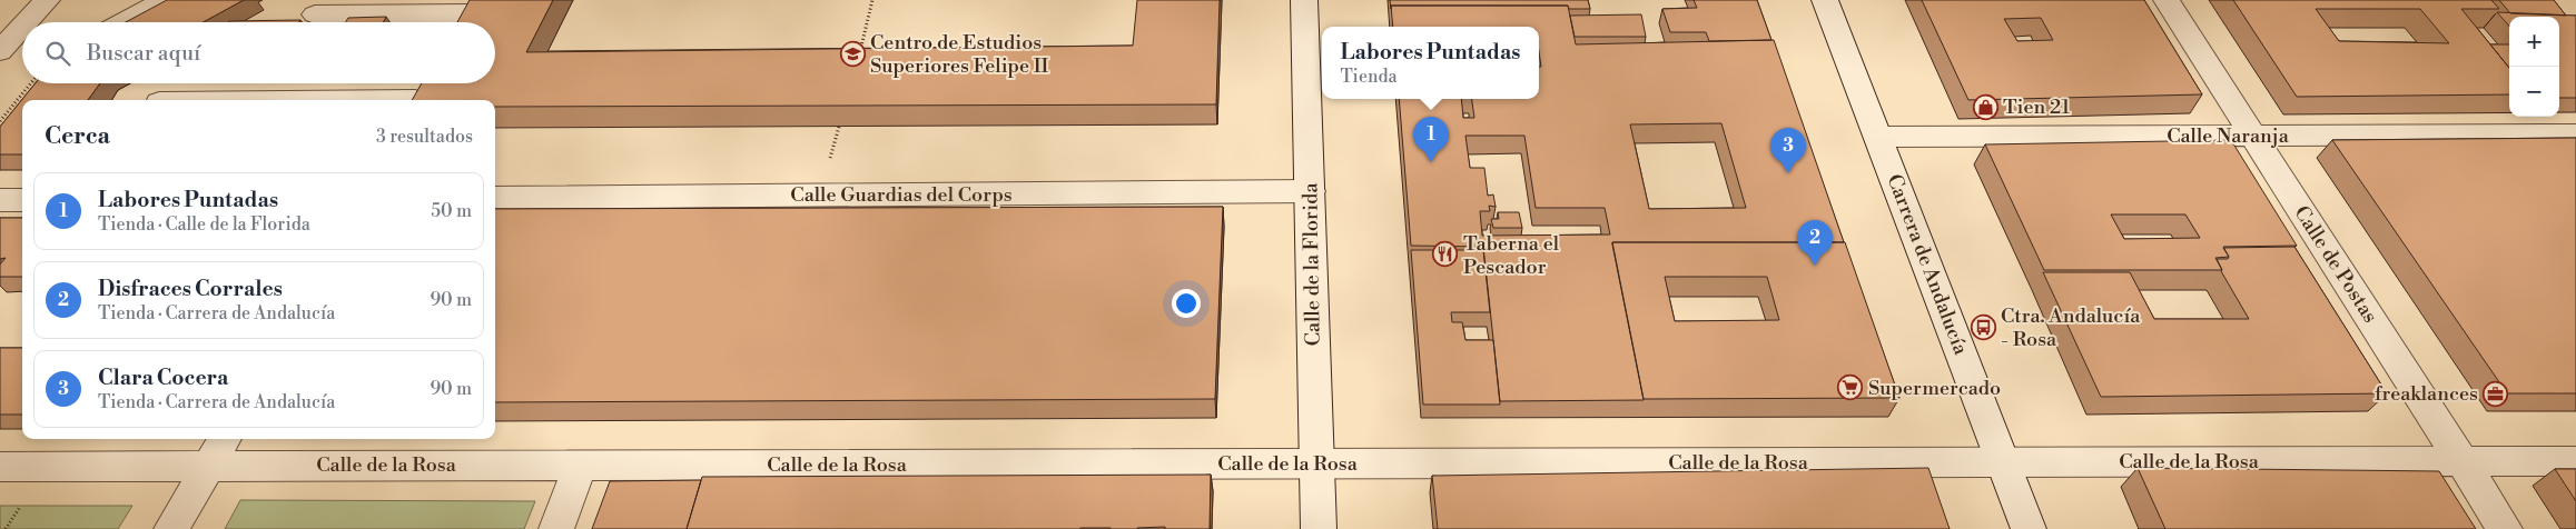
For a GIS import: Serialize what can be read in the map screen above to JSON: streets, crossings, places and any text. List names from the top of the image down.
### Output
{
  "streets": {
    "street": [
      "Calle Naranja",
      "Calle Guardias del Corps",
      "Calle de la Florida",
      "Carrera de Andalucía",
      "Calle de Postas",
      "Calle de la Rosa"
    ]
  },
  "crossings": [
    ["Calle Naranja", "Carrera de Andalucía"],
    ["Calle Naranja", "Calle de Postas"],
    ["Calle Guardias del Corps", "Calle de la Florida"],
    ["Calle de la Florida", "Calle de la Rosa"],
    ["Carrera de Andalucía", "Calle de la Rosa"],
    ["Calle de Postas", "Calle de la Rosa"]
  ],
  "places": {
    "school or university": ["Centro de Estudios Superiores Felipe II"],
    "shop": ["Tien 21"],
    "restaurant": ["Taberna el Pescador"],
    "bus stop": ["Ctra. Andalucía - Rosa"],
    "supermarket": ["Supermercado"],
    "office": ["freaklances"]
  },
  "page": {
    "map_buttons": ["+", "−"],
    "search": "Buscar aquí",
    "popup": ["Labores Puntadas", "Tienda"],
    "heading": ["Cerca", "3 resultados"],
    "pins": ["1", "3", "2"],
    "list": [
      {
        "mark": "1",
        "name": "Labores Puntadas",
        "note": "Tienda · Calle de la Florida",
        "value": "50 m"
      },
      {
        "mark": "2",
        "name": "Disfraces Corrales",
        "note": "Tienda · Carrera de Andalucía",
        "value": "90 m"
      },
      {
        "mark": "3",
        "name": "Clara Cocera",
        "note": "Tienda · Carrera de Andalucía",
        "value": "90 m"
      }
    ]
  }
}
